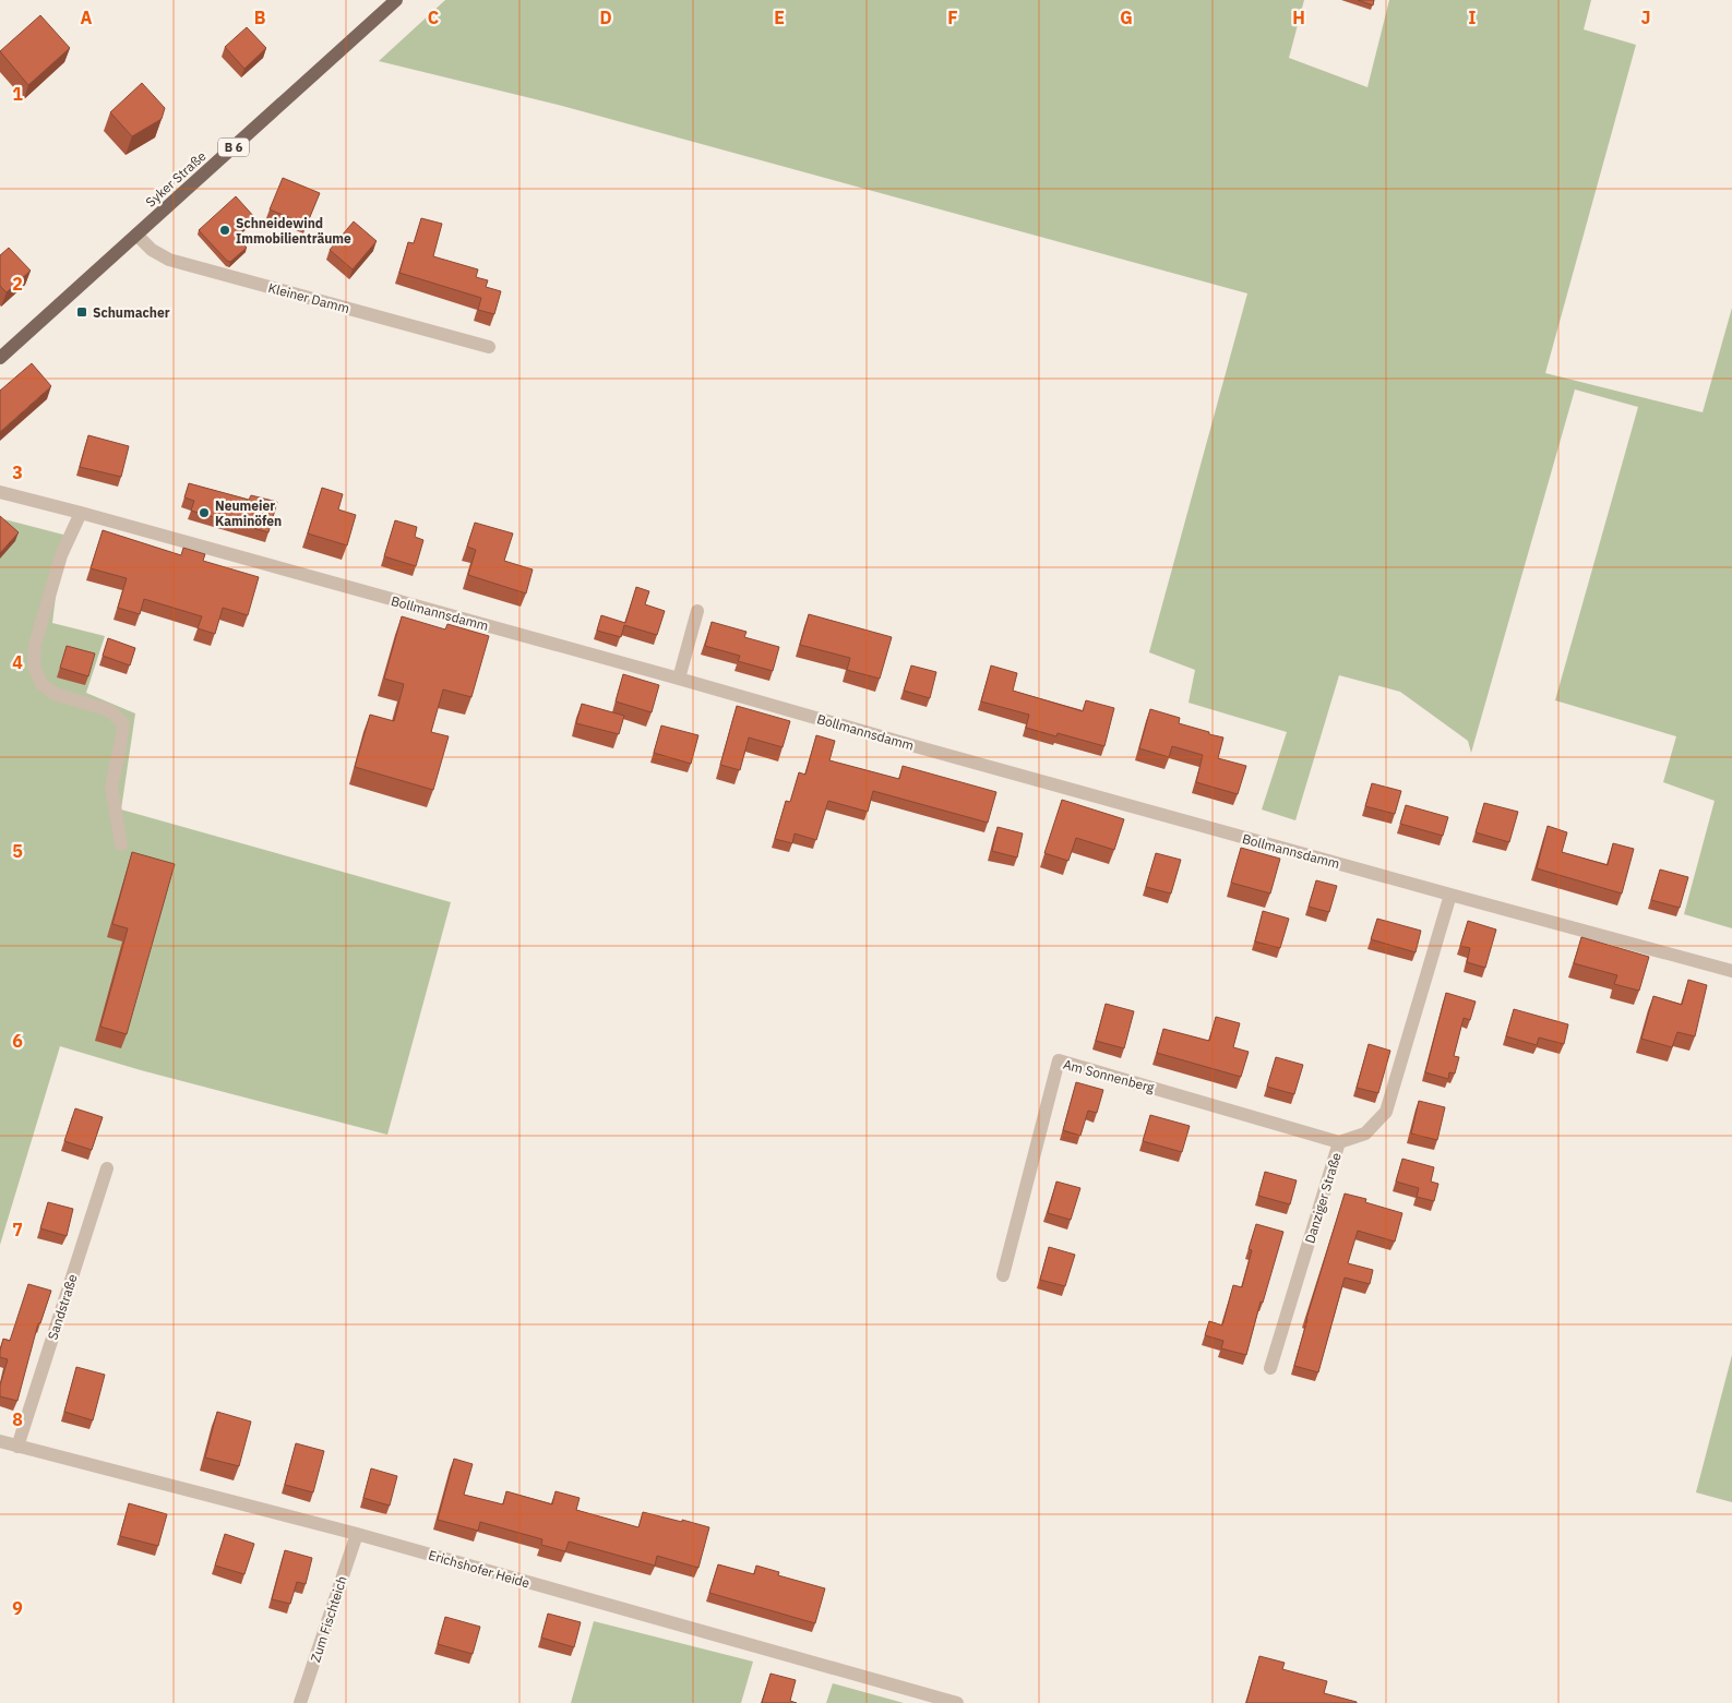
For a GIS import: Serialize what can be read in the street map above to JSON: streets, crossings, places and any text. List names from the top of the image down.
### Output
{
  "streets": {
    "main road": ["B 6", "Syker Straße"],
    "street": [
      "Kleiner Damm",
      "Bollmannsdamm",
      "Am Sonnenberg",
      "Danziger Straße",
      "Sandstraße",
      "Erichshofer Heide",
      "Zum Fischteich"
    ]
  },
  "crossings": [
    ["Syker Straße", "Kleiner Damm"],
    ["Bollmannsdamm", "Danziger Straße"],
    ["Am Sonnenberg", "Danziger Straße"],
    ["Sandstraße", "Erichshofer Heide"],
    ["Erichshofer Heide", "Zum Fischteich"]
  ],
  "places": {
    "other": ["Schneidewind Immobilienträume", "Neumeier Kaminöfen"],
    "transit": ["Schumacher"]
  },
  "grid": {
    "columns": [
      "A",
      "B",
      "C",
      "D",
      "E",
      "F",
      "G",
      "H",
      "I",
      "J"
    ],
    "rows": [
      "1",
      "2",
      "3",
      "4",
      "5",
      "6",
      "7",
      "8",
      "9"
    ]
  }
}
